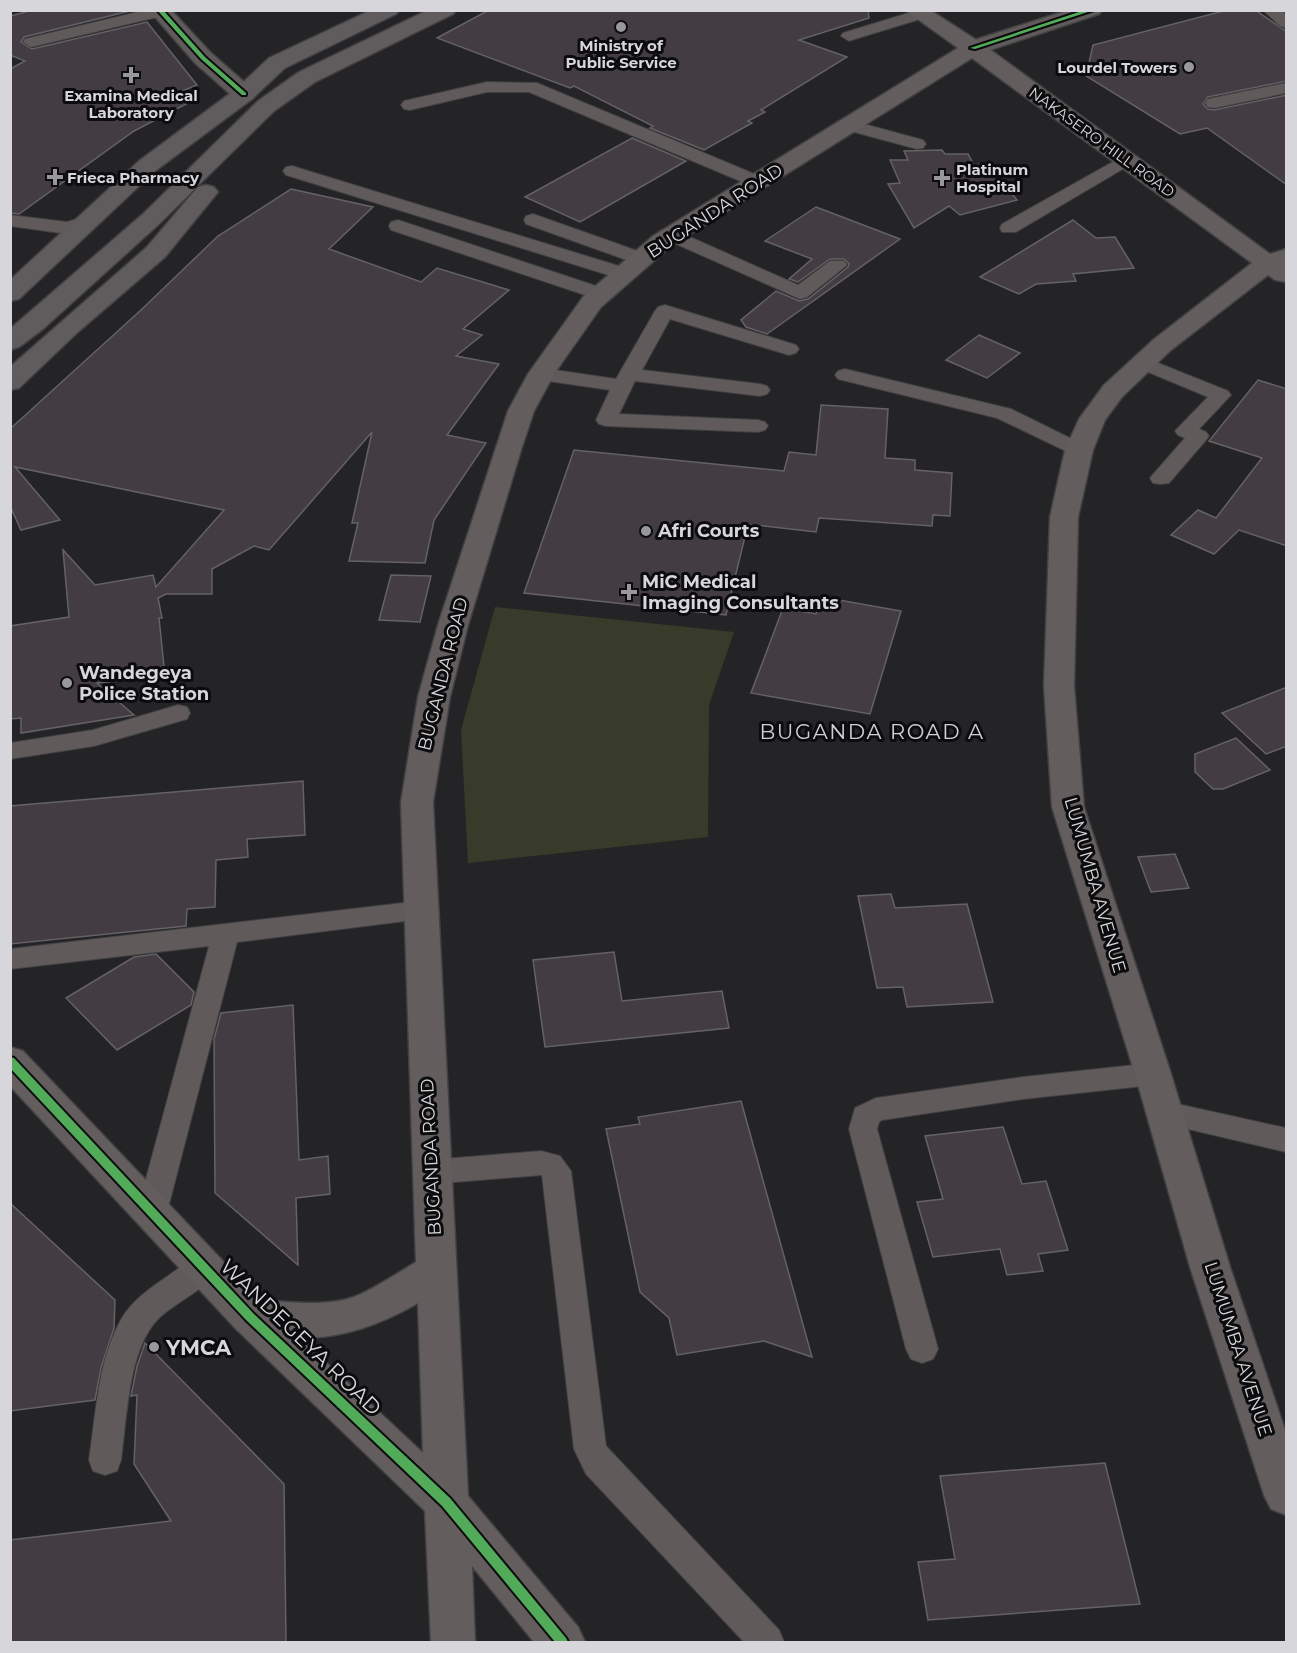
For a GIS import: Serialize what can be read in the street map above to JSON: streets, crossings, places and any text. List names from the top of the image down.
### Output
{
  "streets": {
    "main road": [
      "NAKASERO HILL ROAD",
      "BUGANDA ROAD",
      "LUMUMBA AVENUE",
      "WANDEGEYA ROAD"
    ]
  },
  "crossings": [
    ["NAKASERO HILL ROAD", "BUGANDA ROAD"],
    ["NAKASERO HILL ROAD", "LUMUMBA AVENUE"],
    ["BUGANDA ROAD", "WANDEGEYA ROAD"]
  ],
  "districts": ["BUGANDA ROAD A"],
  "places": {
    "other": [
      "Ministry of Public Service",
      "Lourdel Towers",
      "Afri Courts",
      "Wandegeya Police Station",
      "YMCA"
    ],
    "health": [
      "Examina Medical Laboratory",
      "Frieca Pharmacy",
      "Platinum Hospital",
      "MiC Medical Imaging Consultants"
    ]
  }
}
